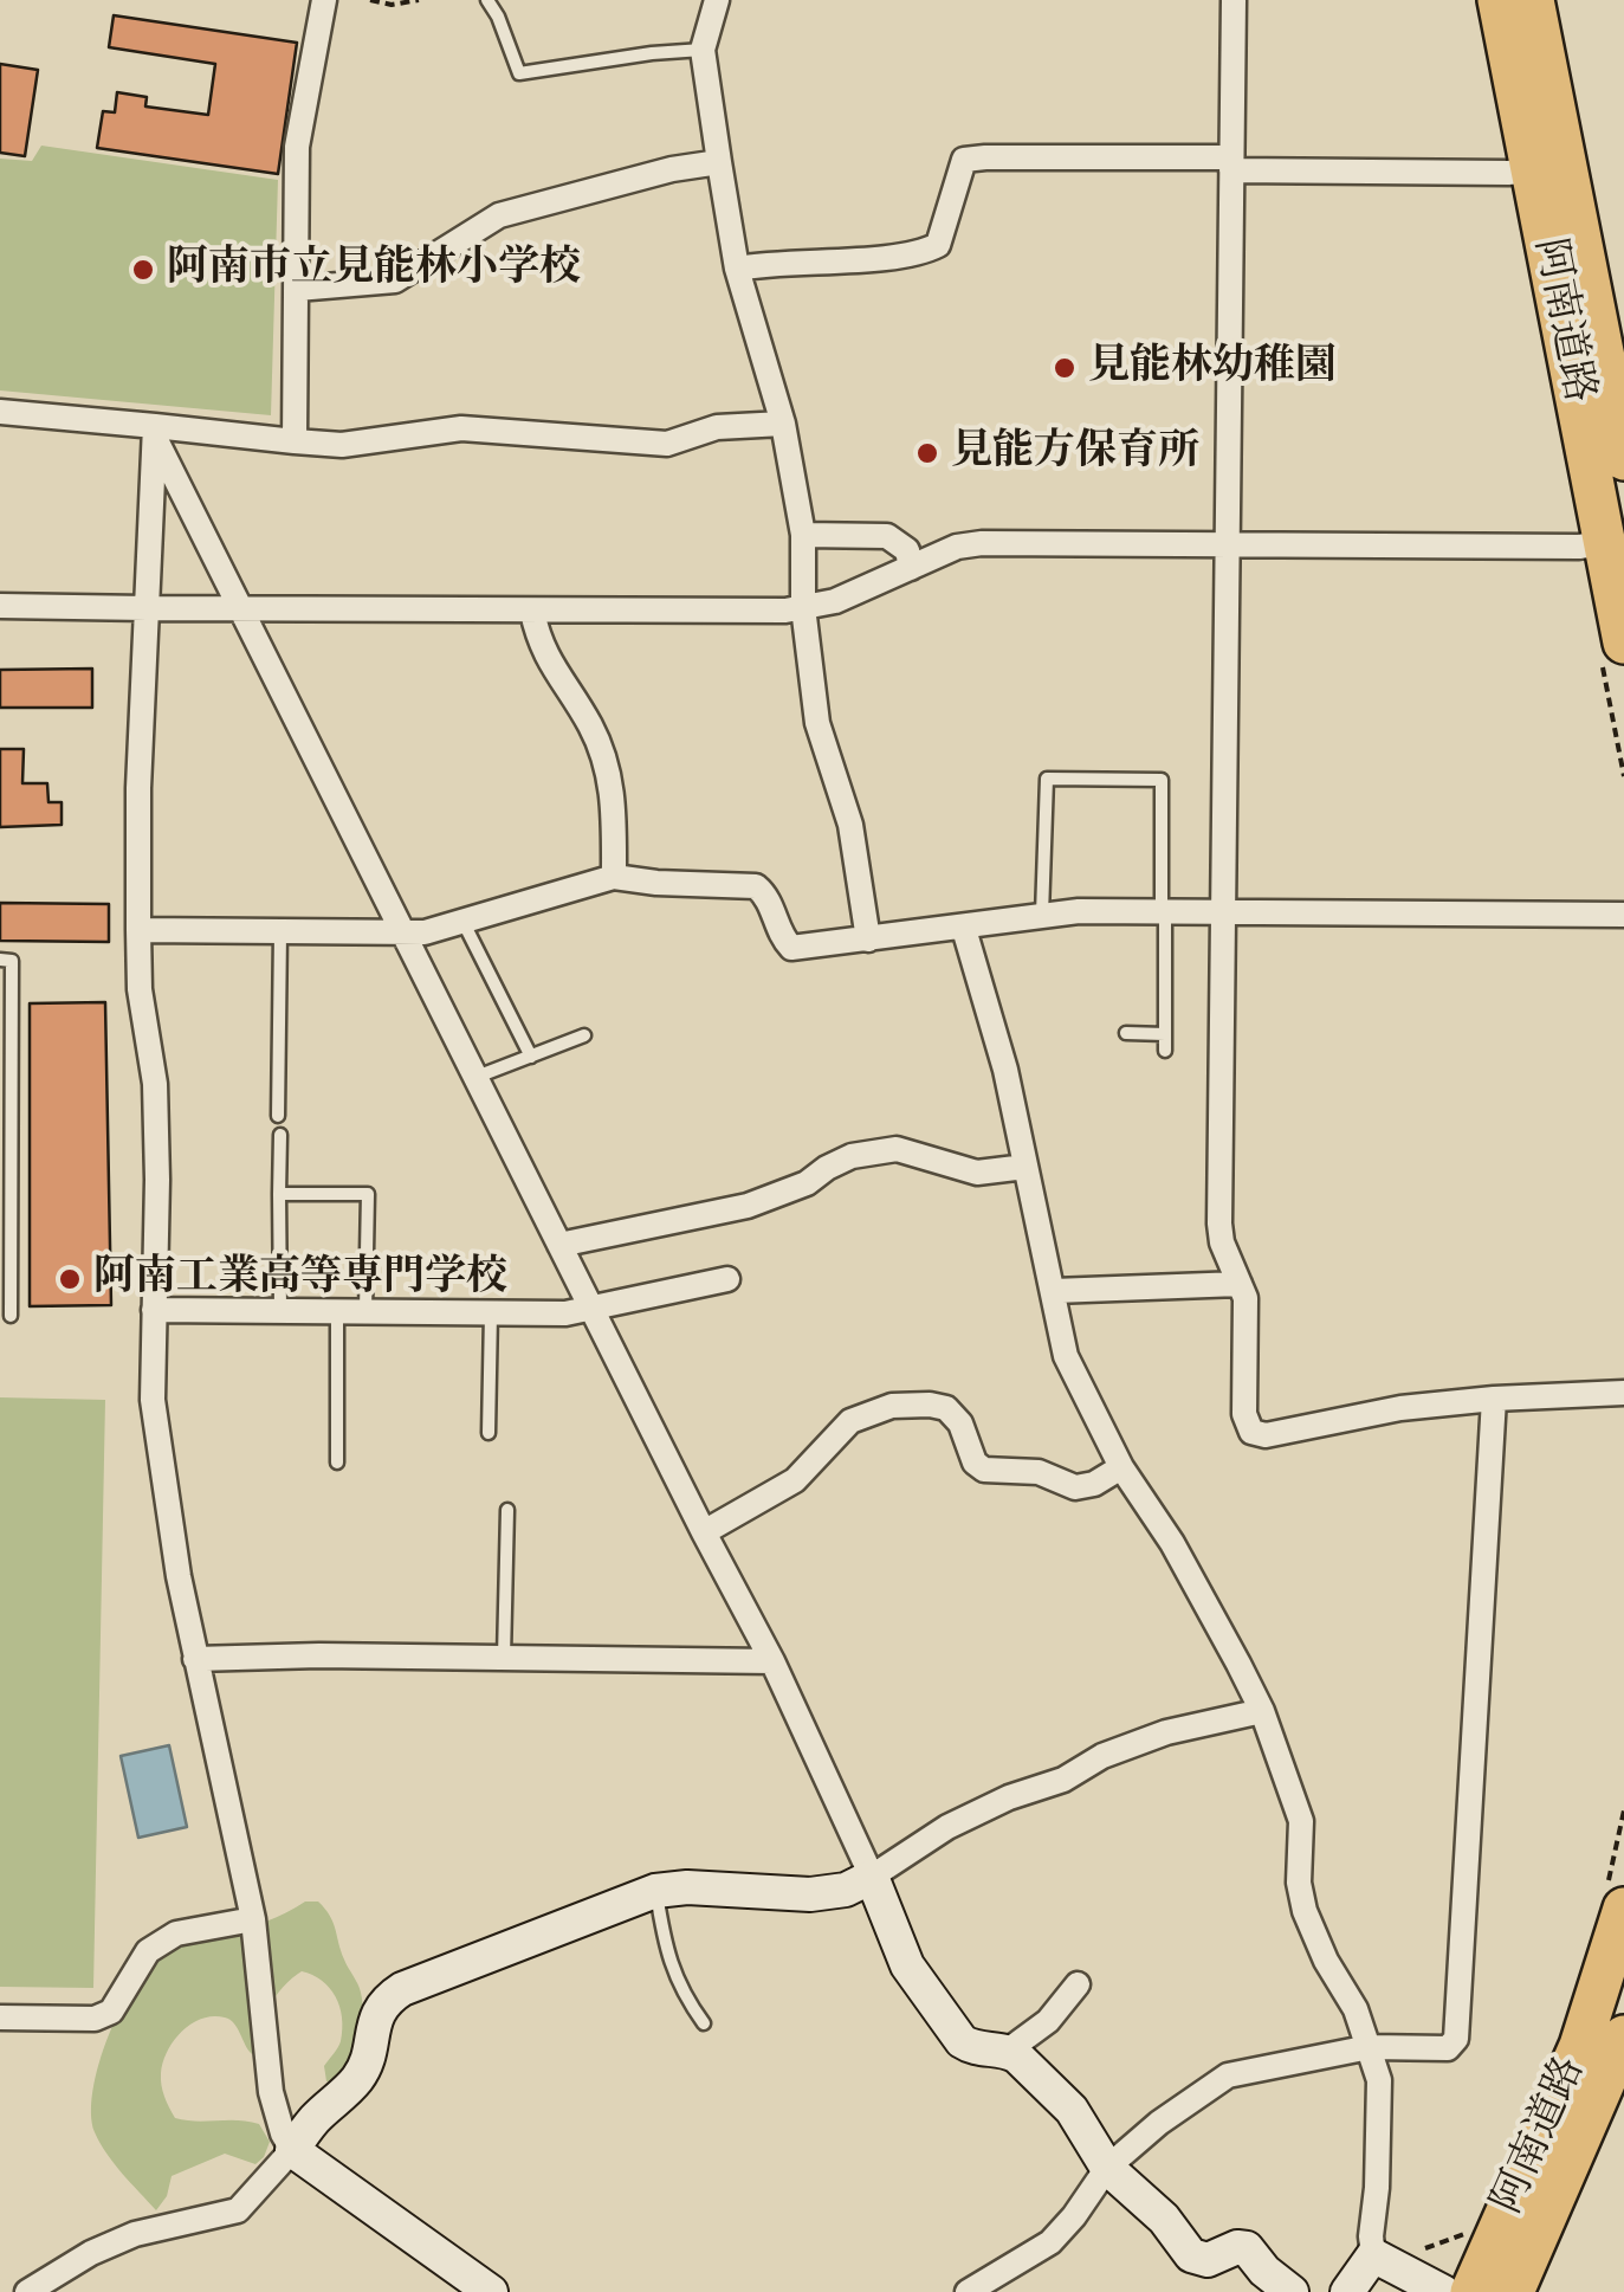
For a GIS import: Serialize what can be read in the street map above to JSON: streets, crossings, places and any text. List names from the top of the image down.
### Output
{
  "streets": {
    "highway": ["阿南道路"]
  },
  "places": [
    "阿南市立見能林小学校",
    "見能林幼稚園",
    "見能方保育所",
    "阿南工業高等専門学校"
  ]
}
